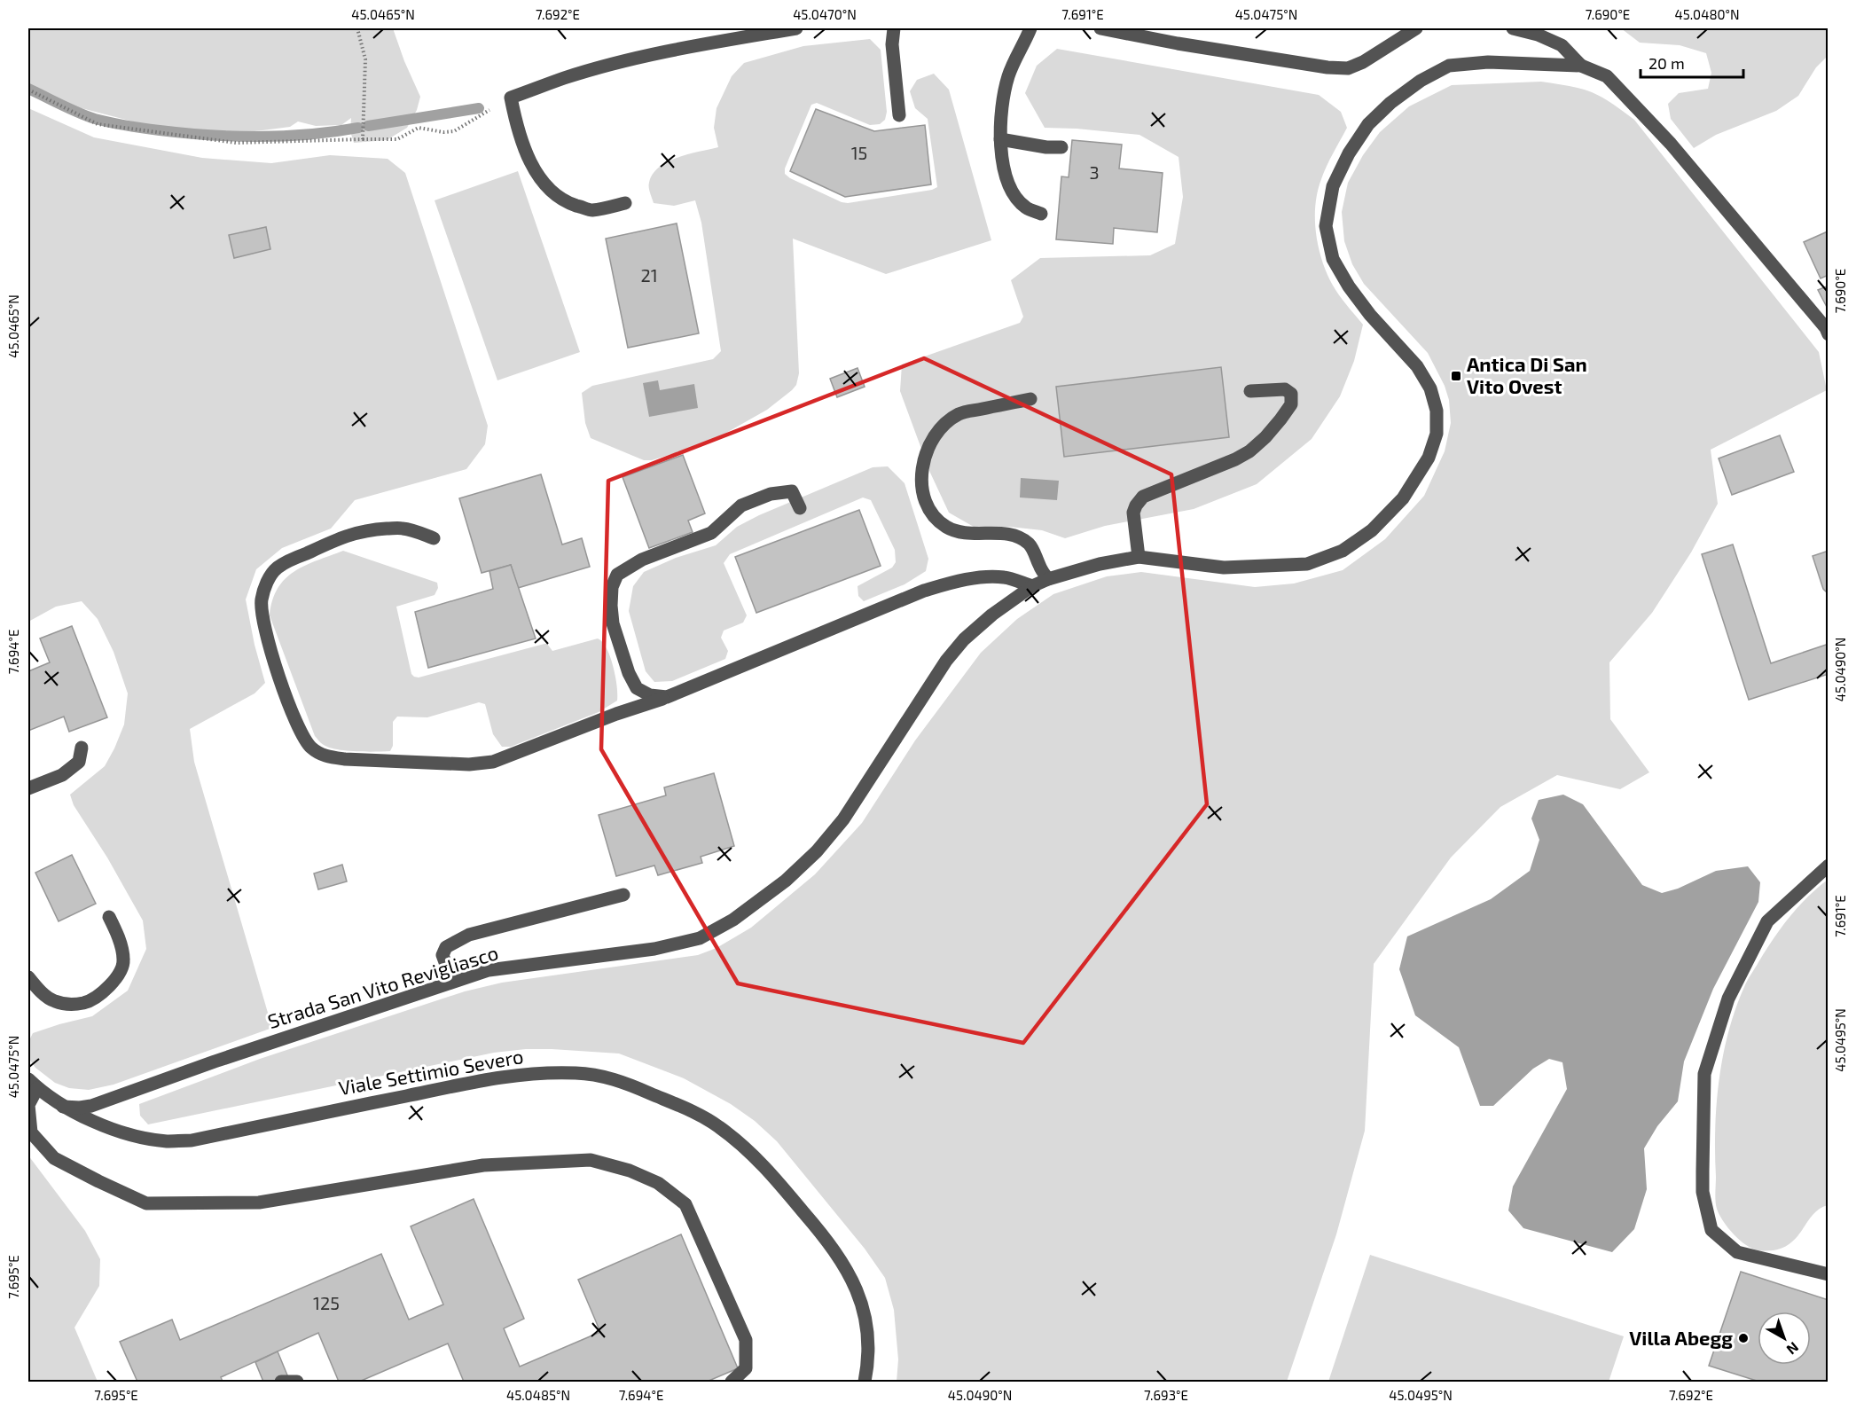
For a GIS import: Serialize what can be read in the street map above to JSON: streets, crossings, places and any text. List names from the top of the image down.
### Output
{
  "streets": {
    "street": ["Strada San Vito Revigliasco", "Viale Settimio Severo"]
  },
  "crossings": [
    ["Strada San Vito Revigliasco", "Viale Settimio Severo"]
  ],
  "places": {
    "transit": ["Antica Di San Vito Ovest"],
    "other": ["Villa Abegg"]
  },
  "house_numbers": [
    "15",
    "3",
    "21",
    "125"
  ],
  "scale_bar": "20 m",
  "north": "bottom right",
  "coordinates": [
    "45.0465°N",
    "7.692°E",
    "45.0470°N",
    "7.691°E",
    "45.0475°N",
    "7.690°E",
    "45.0480°N",
    "7.694°E",
    "45.0490°N",
    "45.0495°N",
    "7.695°E",
    "45.0485°N",
    "7.693°E"
  ]
}
